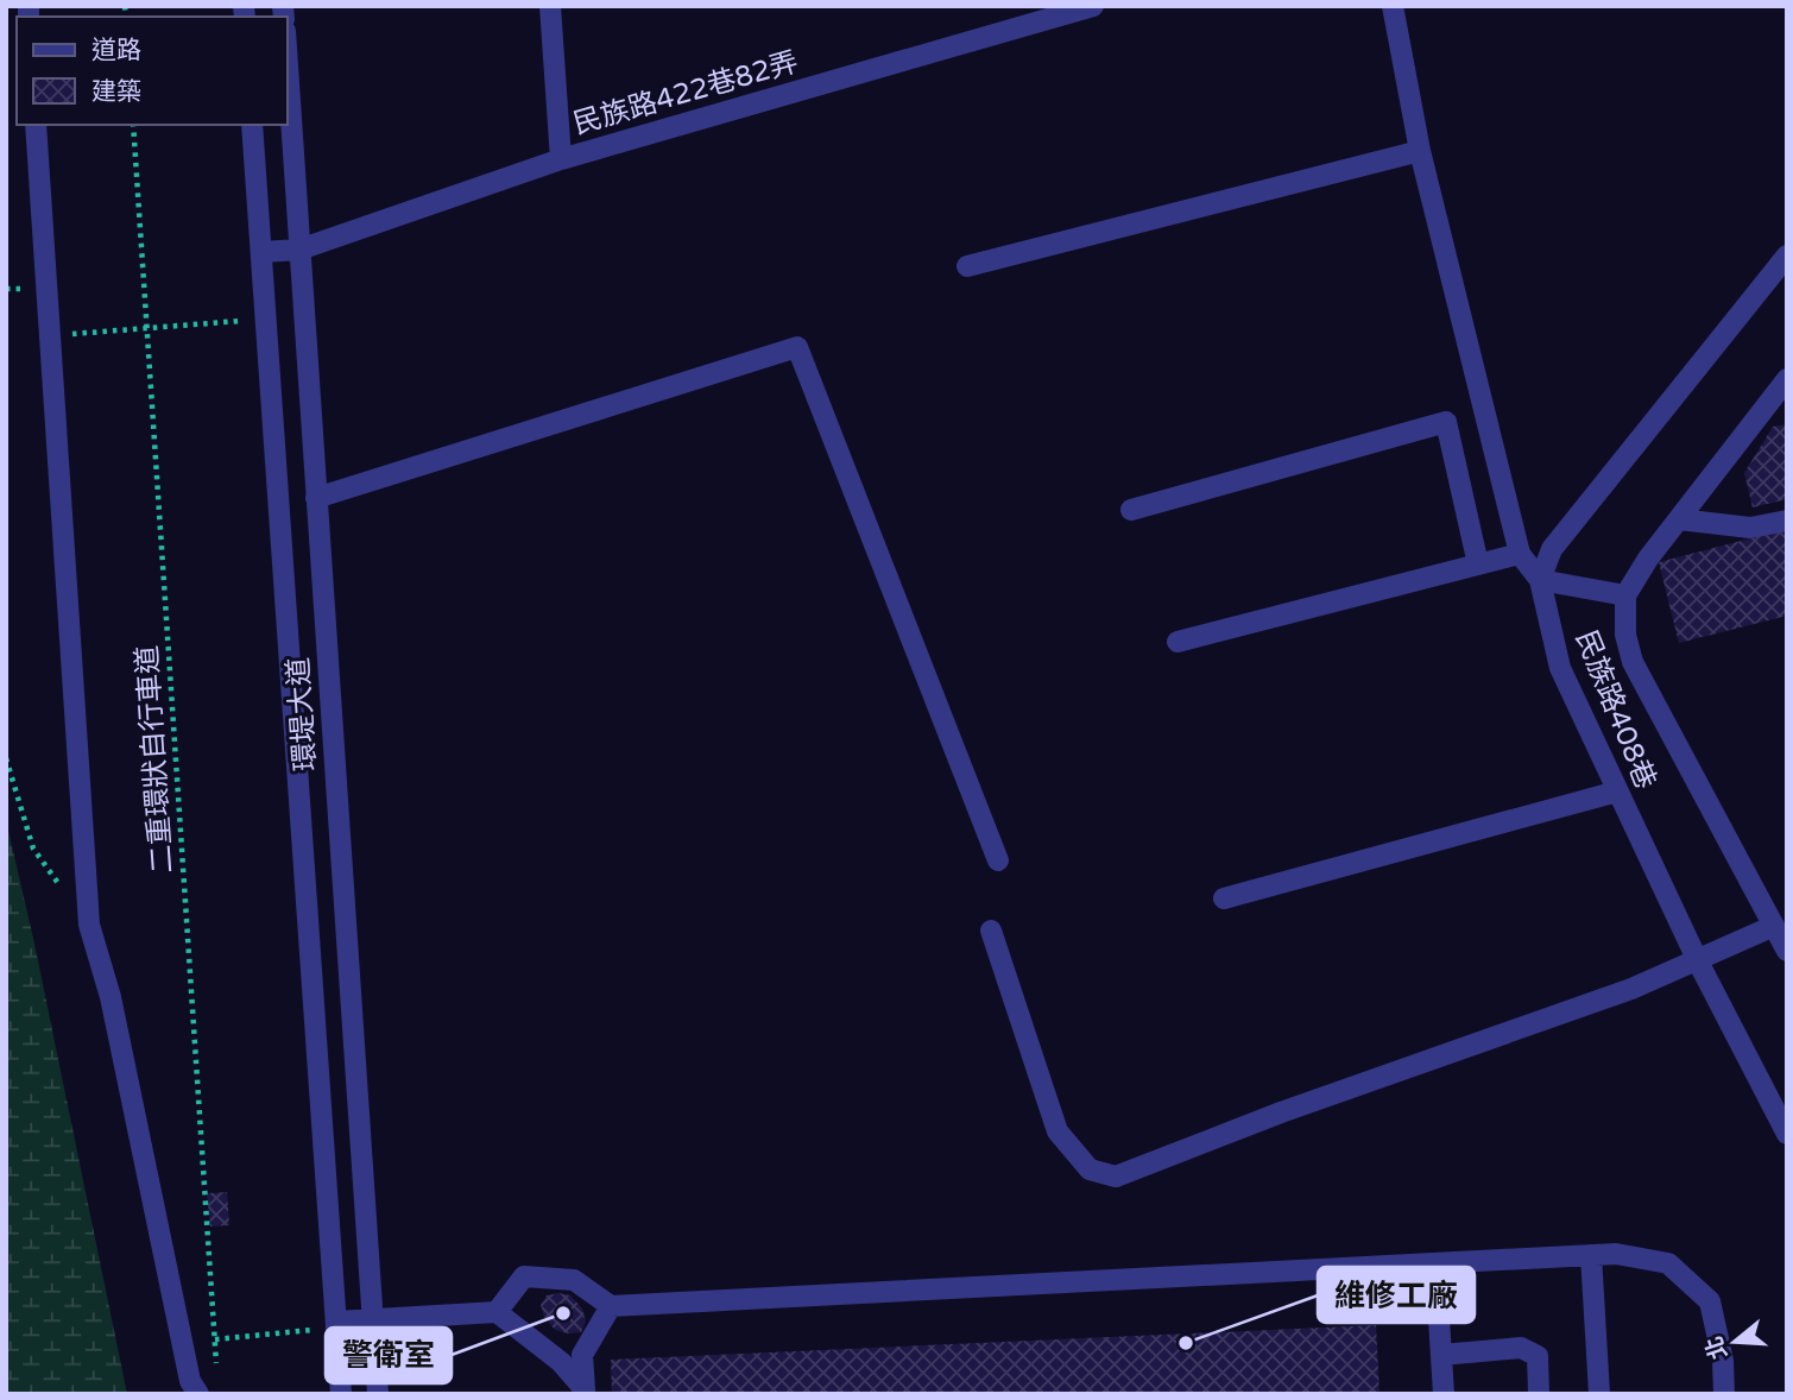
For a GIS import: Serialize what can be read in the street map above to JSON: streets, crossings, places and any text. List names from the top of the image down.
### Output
{
  "streets": {
    "street": ["民族路422巷82弄", "民族路408巷", "環堤大道"],
    "path": ["二重環狀自行車道"]
  },
  "crossings": [
    ["民族路422巷82弄", "環堤大道"]
  ],
  "places": ["警衛室", "維修工廠"],
  "legend": ["道路", "建築"],
  "north": "left"
}
